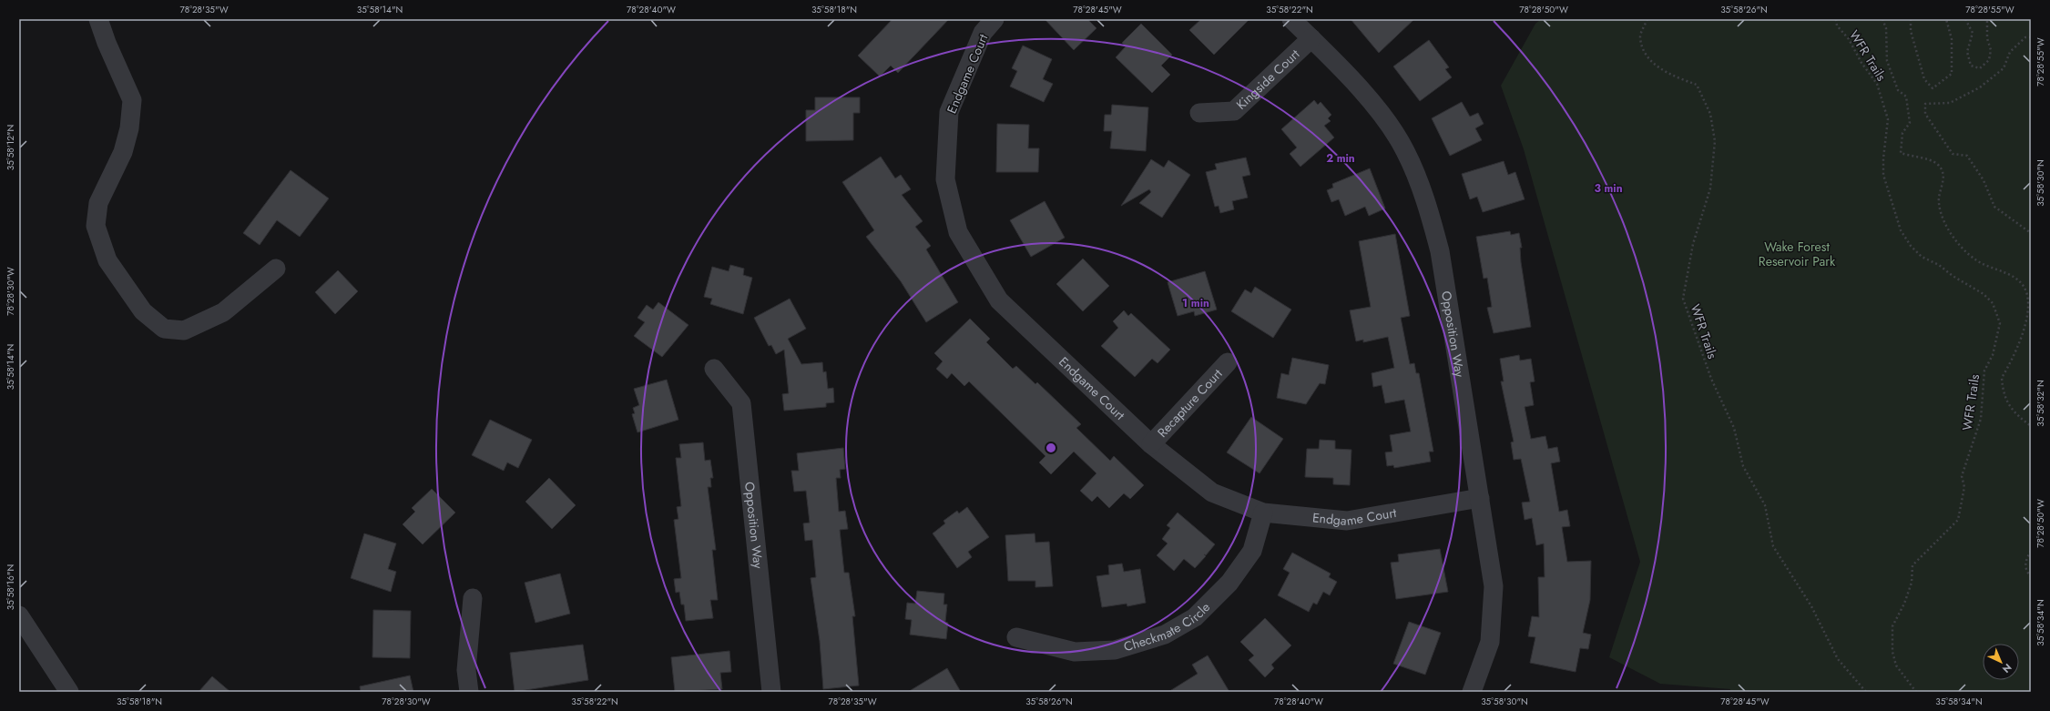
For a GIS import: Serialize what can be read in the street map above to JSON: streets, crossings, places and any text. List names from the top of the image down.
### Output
{
  "streets": {
    "street": [
      "Endgame Court",
      "Kingside Court",
      "Opposition Way",
      "Recapture Court",
      "Checkmate Circle"
    ],
    "path": ["WFR Trails"]
  },
  "crossings": [
    ["Endgame Court", "Opposition Way"],
    ["Endgame Court", "Recapture Court"],
    ["Endgame Court", "Checkmate Circle"],
    ["Kingside Court", "Opposition Way"]
  ],
  "parks": ["Wake Forest Reservoir Park"],
  "north": "bottom right",
  "coordinates": [
    "78°28'35\"W",
    "35°58'14\"N",
    "78°28'40\"W",
    "35°58'18\"N",
    "78°28'45\"W",
    "35°58'22\"N",
    "78°28'50\"W",
    "35°58'26\"N",
    "78°28'55\"W",
    "35°58'12\"N",
    "35°58'30\"N",
    "78°28'30\"W",
    "35°58'32\"N",
    "35°58'16\"N",
    "35°58'34\"N"
  ],
  "rings": ["2 min", "3 min", "1 min"]
}
